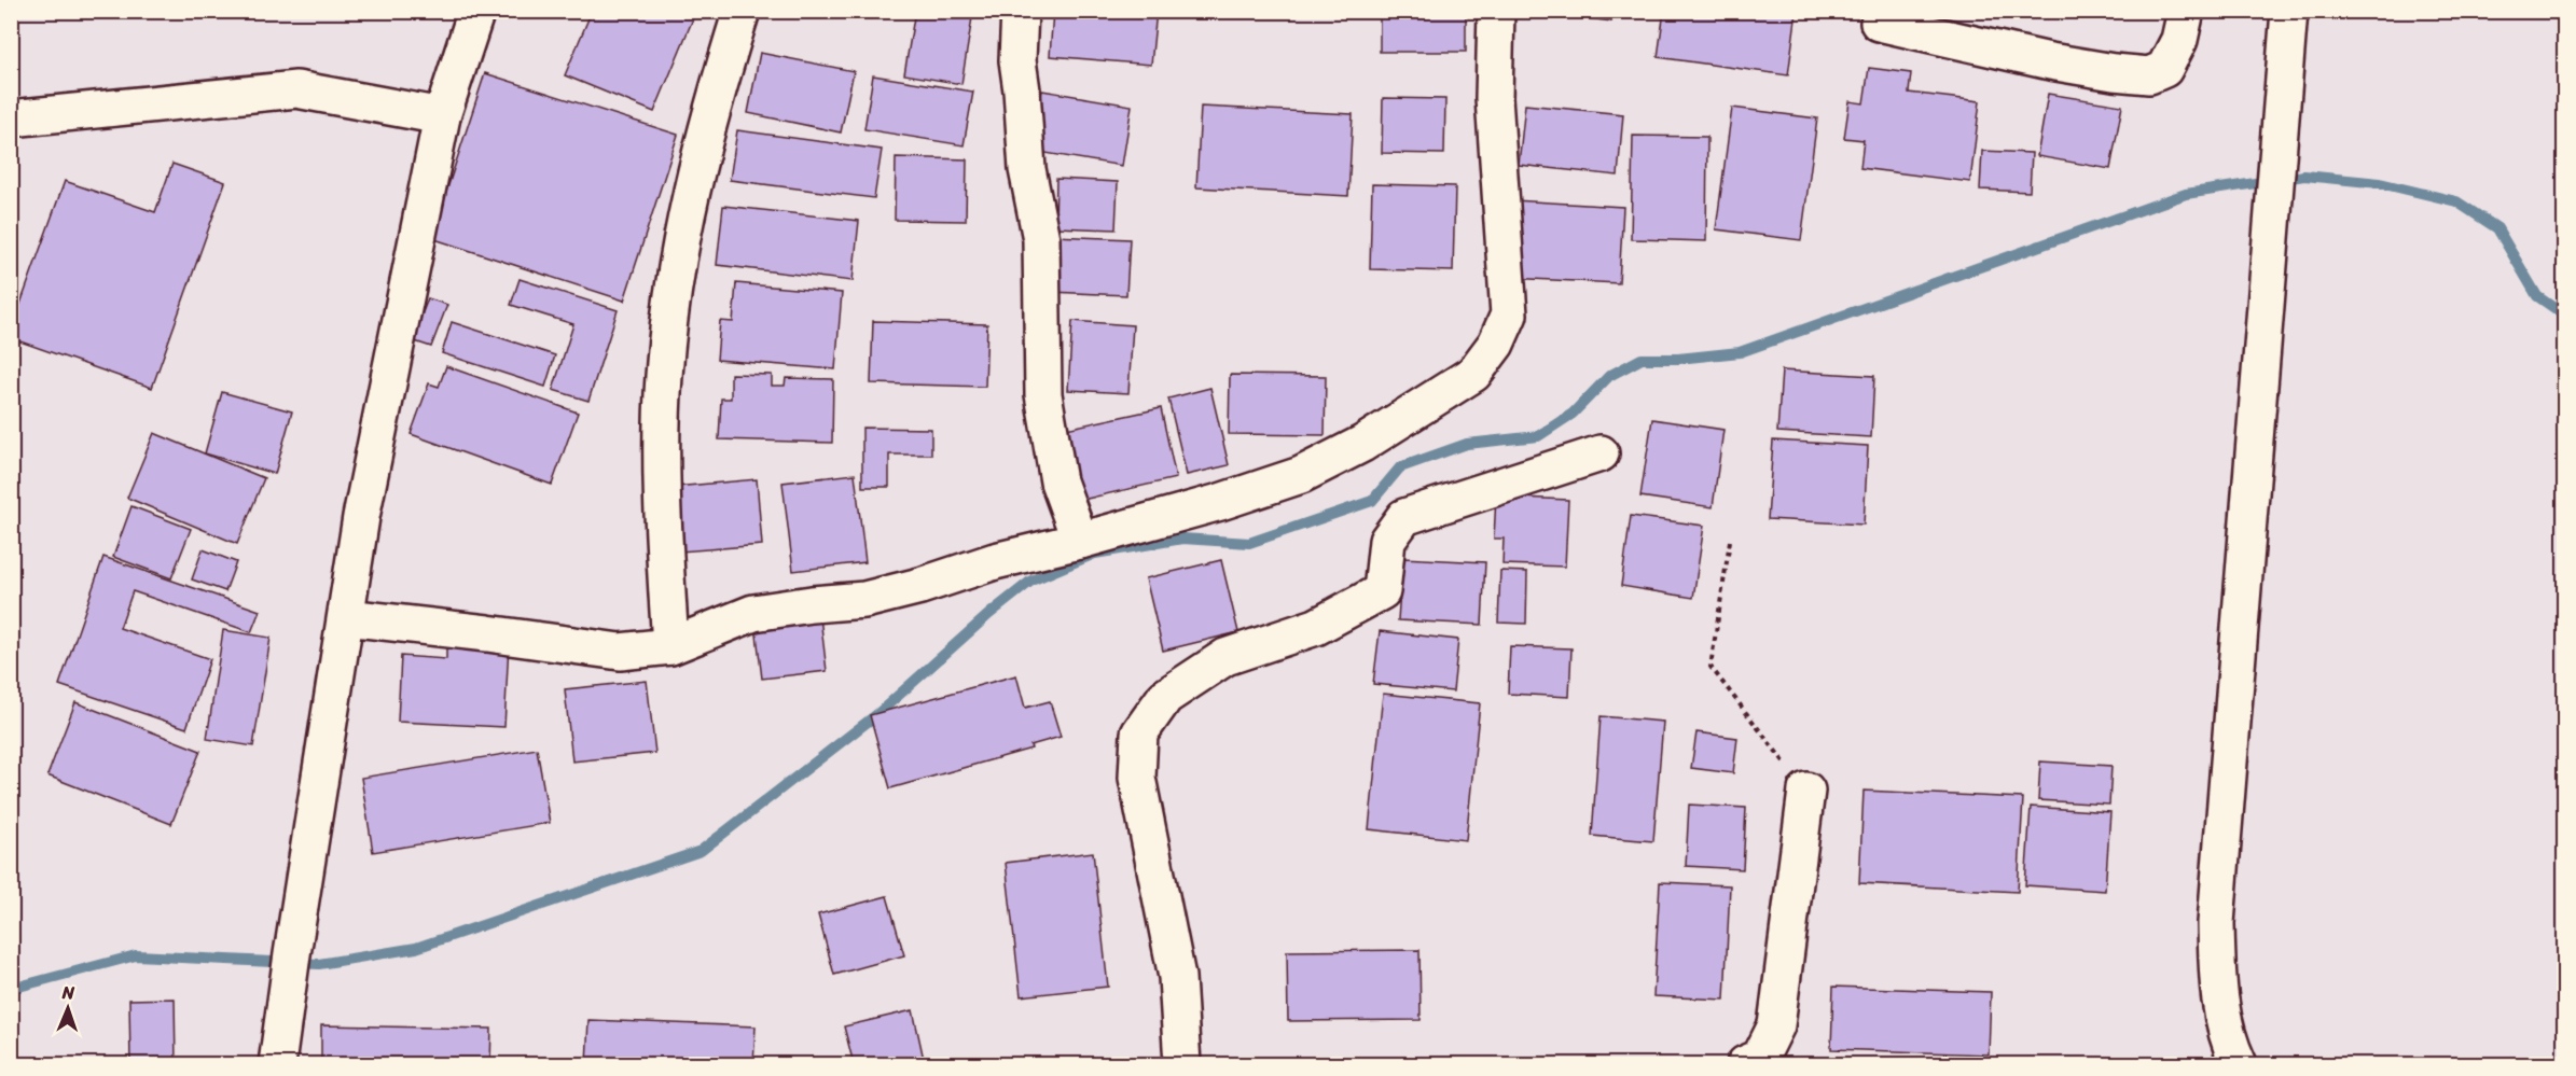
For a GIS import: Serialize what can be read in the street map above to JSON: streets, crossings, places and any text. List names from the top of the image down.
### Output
{
  "north": "top"
}
